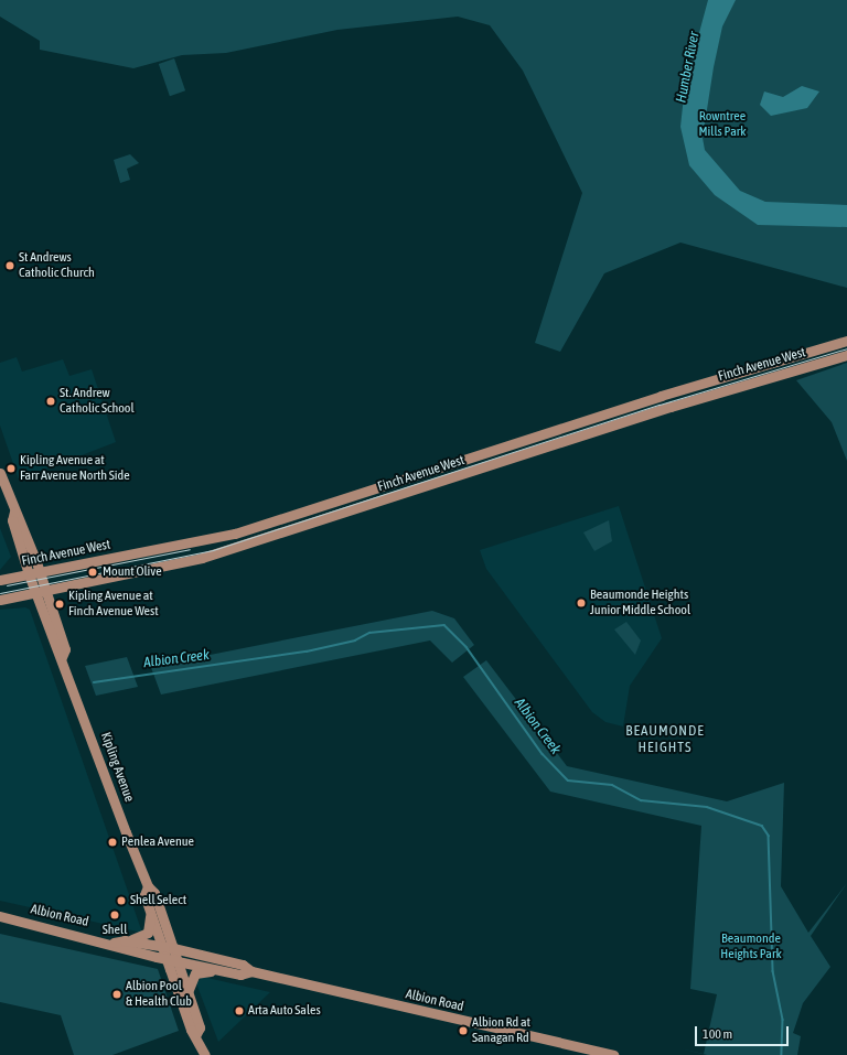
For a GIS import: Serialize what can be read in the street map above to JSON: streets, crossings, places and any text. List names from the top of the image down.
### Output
{
  "streets": {
    "main road": ["Finch Avenue West", "Kipling Avenue", "Albion Road"]
  },
  "crossings": [
    ["Finch Avenue West", "Kipling Avenue"],
    ["Kipling Avenue", "Albion Road"]
  ],
  "districts": ["BEAUMONDE HEIGHTS"],
  "water": ["Humber River", "Albion Creek"],
  "parks": ["Rowntree Mills Park", "Beaumonde Heights Park"],
  "places": [
    "St Andrews Catholic Church",
    "St. Andrew Catholic School",
    "Kipling Avenue at Farr Avenue North Side",
    "Mount Olive",
    "Beaumonde Heights Junior Middle School",
    "Kipling Avenue at Finch Avenue West",
    "Penlea Avenue",
    "Shell Select",
    "Shell",
    "Albion Pool & Health Club",
    "Arta Auto Sales",
    "Albion Rd at Sanagan Rd"
  ],
  "scale_bar": "100 m"
}
